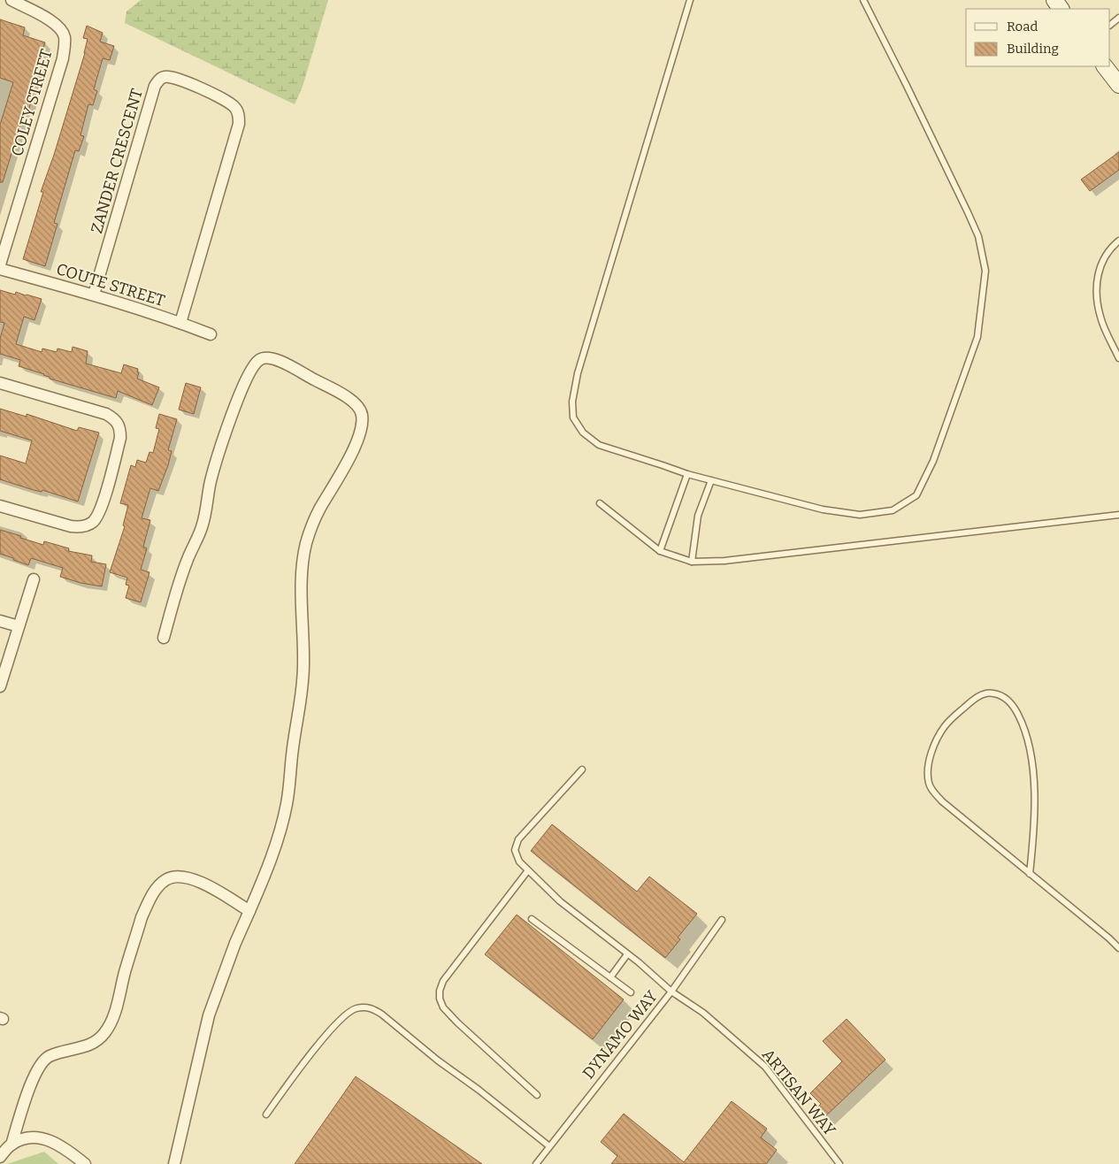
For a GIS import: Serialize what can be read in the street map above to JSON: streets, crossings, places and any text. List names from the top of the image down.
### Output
{
  "streets": {
    "street": ["COLEY STREET", "ZANDER CRESCENT", "COUTE STREET"],
    "lane": ["DYNAMO WAY", "ARTISAN WAY"]
  },
  "crossings": [
    ["ZANDER CRESCENT", "COUTE STREET"],
    ["DYNAMO WAY", "ARTISAN WAY"]
  ],
  "legend": ["Road", "Building"]
}
